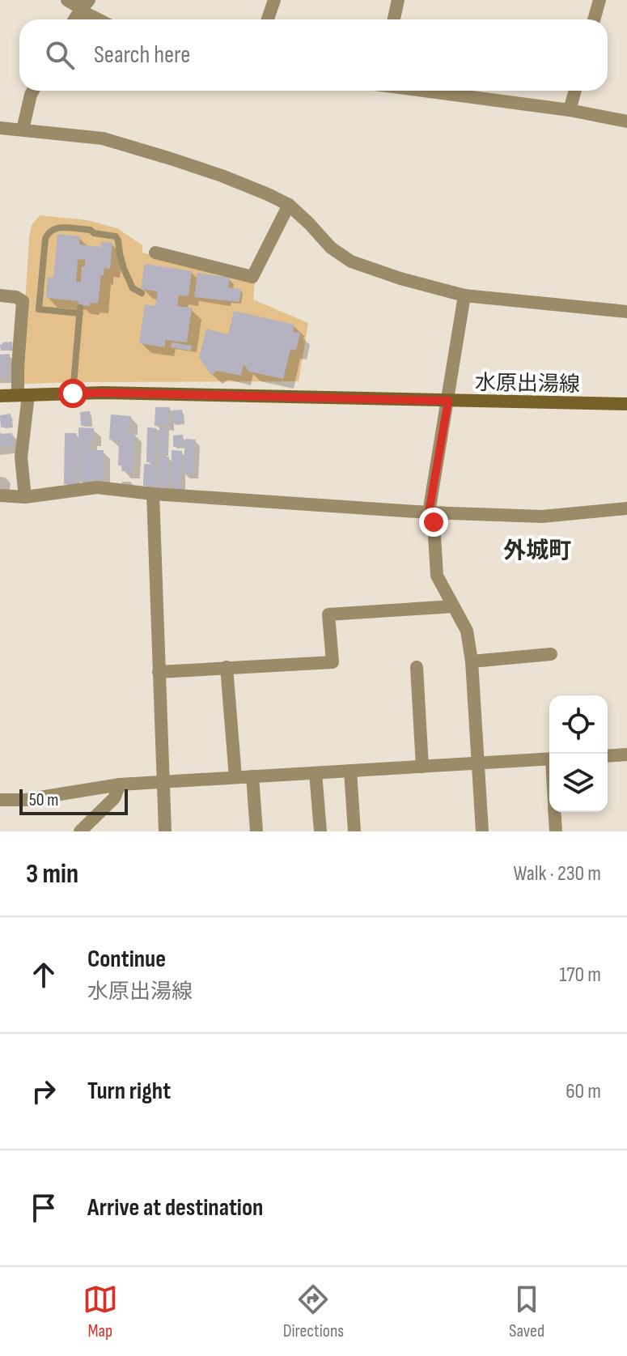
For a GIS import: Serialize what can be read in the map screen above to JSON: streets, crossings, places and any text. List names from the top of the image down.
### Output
{
  "streets": {
    "main road": ["水原出湯線"]
  },
  "districts": ["外城町"],
  "scale_bar": "50 m",
  "page": {
    "search": "Search here",
    "scale": "50 m",
    "heading": ["3 min", "Walk · 230 m"],
    "list": [
      ["Continue", "水原出湯線", "170 m"],
      ["Turn right", "60 m"],
      "Arrive at destination"
    ],
    "nav": ["Map", "Directions", "Saved"]
  }
}
